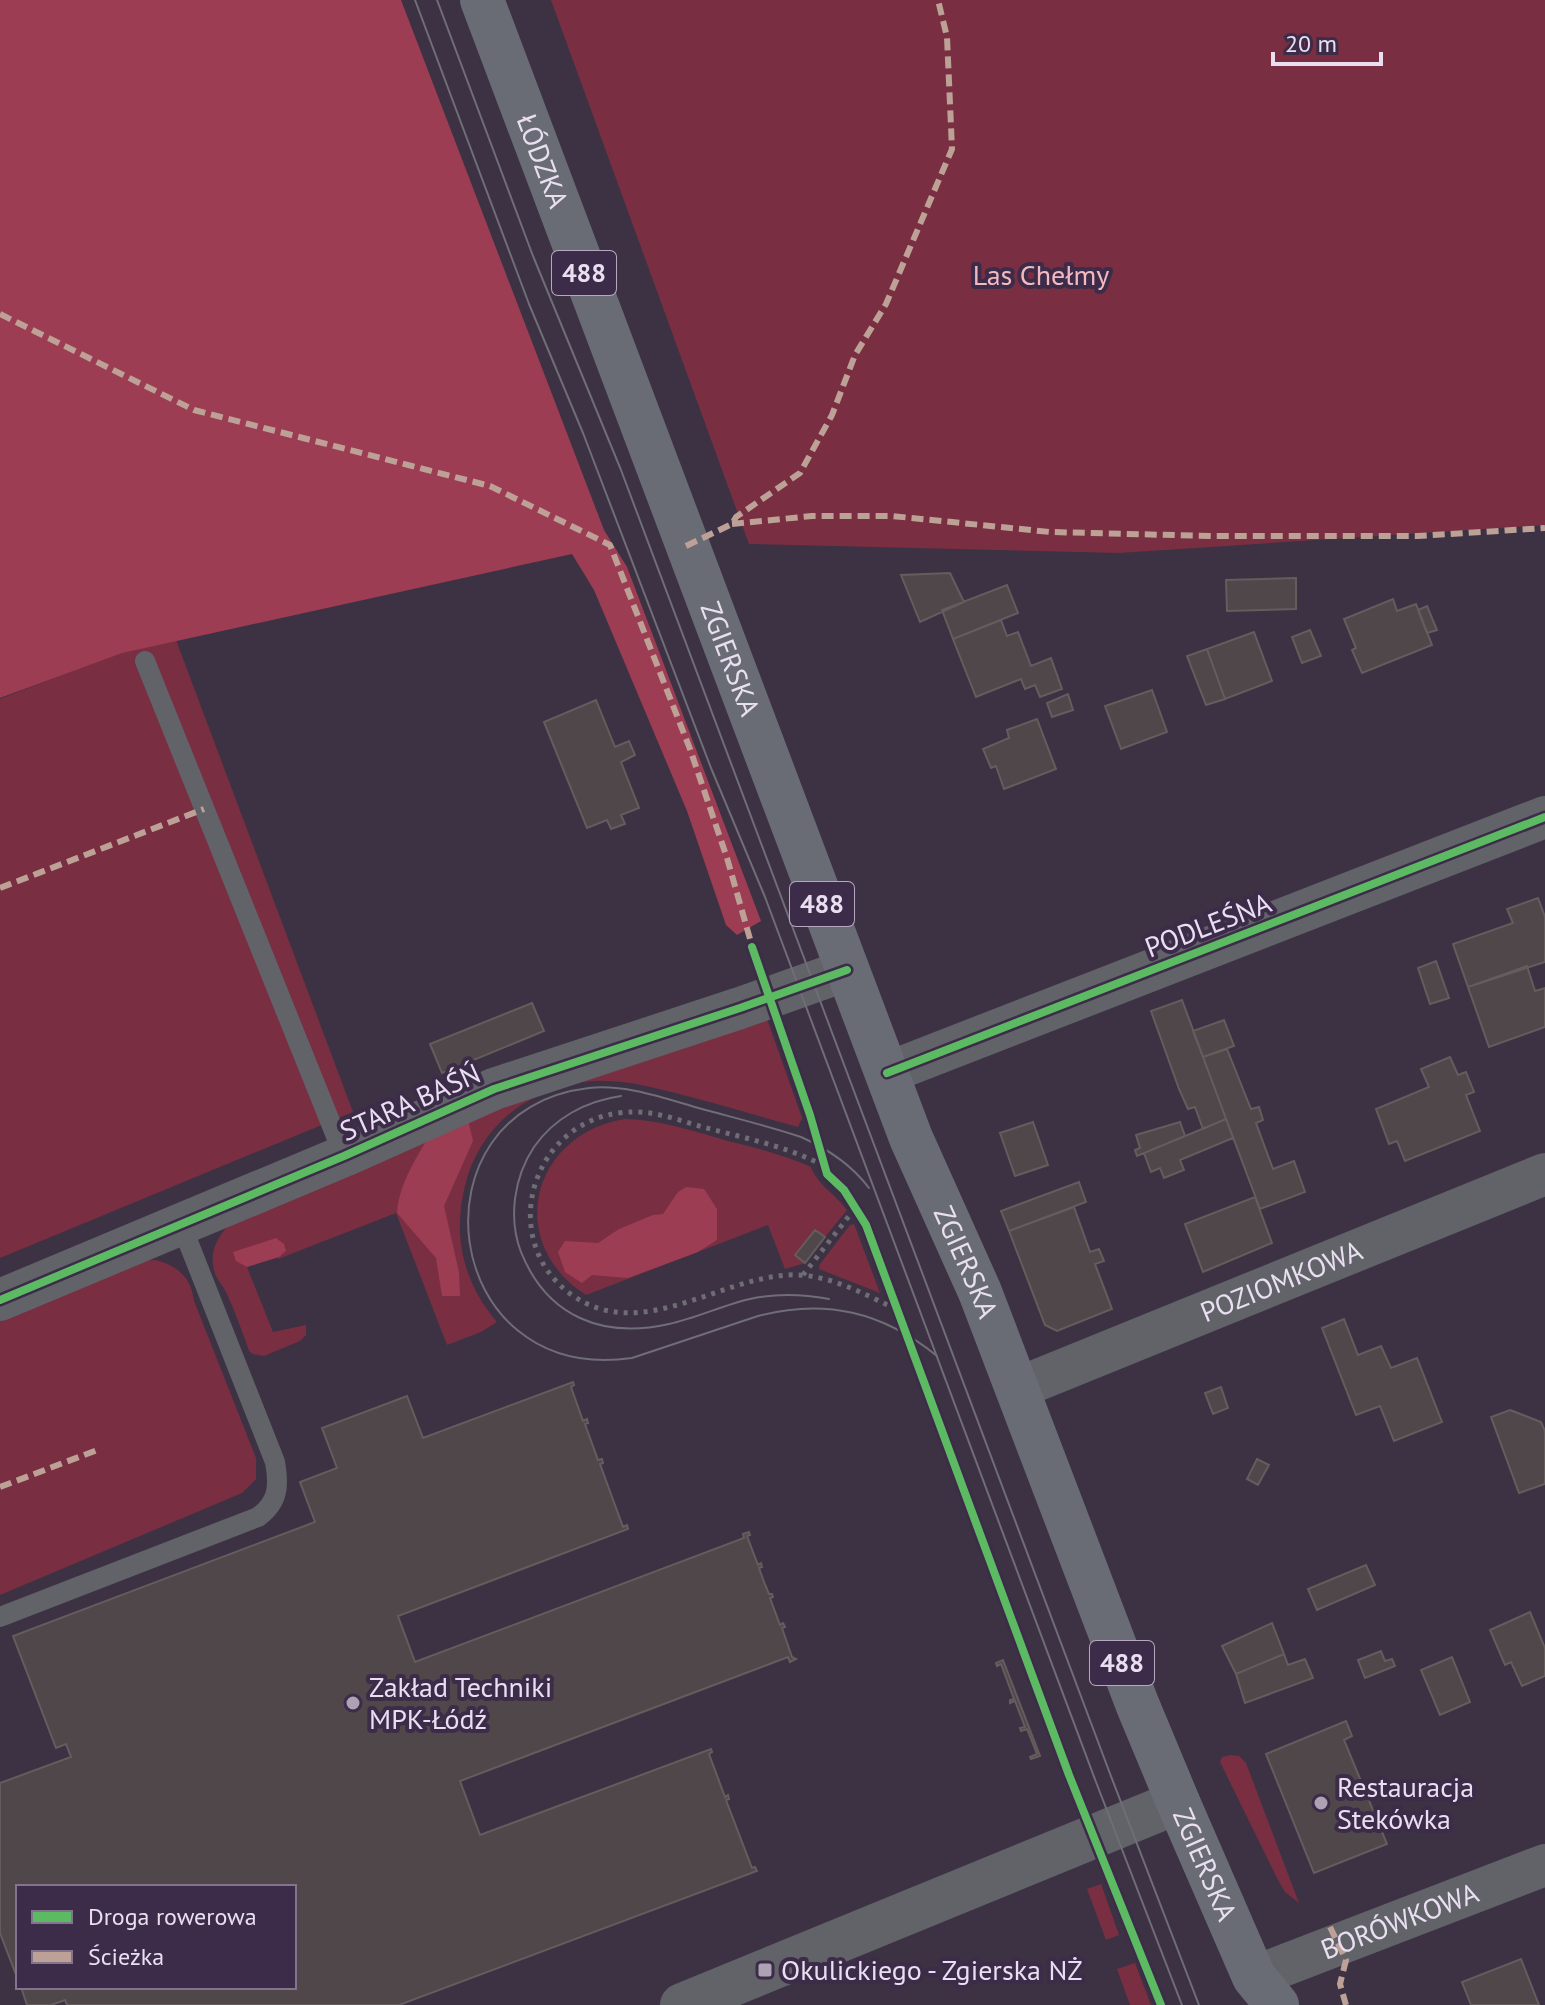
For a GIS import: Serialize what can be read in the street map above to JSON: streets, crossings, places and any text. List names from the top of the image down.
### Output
{
  "streets": {
    "main road": ["ŁÓDZKA", "488", "ZGIERSKA"],
    "street": [
      "PODLEŚNA",
      "STARA BAŚŃ",
      "POZIOMKOWA",
      "BORÓWKOWA"
    ]
  },
  "crossings": [
    ["ŁÓDZKA", "ZGIERSKA"],
    ["ZGIERSKA", "PODLEŚNA"],
    ["ZGIERSKA", "STARA BAŚŃ"],
    ["ZGIERSKA", "POZIOMKOWA"],
    ["ZGIERSKA", "BORÓWKOWA"]
  ],
  "parks": ["Las Chełmy"],
  "places": {
    "other": ["Zakład Techniki MPK-Łódź", "Restauracja Stekówka"],
    "transit": ["Okulickiego - Zgierska NŻ"]
  },
  "legend": ["Droga rowerowa", "Ścieżka"],
  "scale_bar": "20 m"
}
